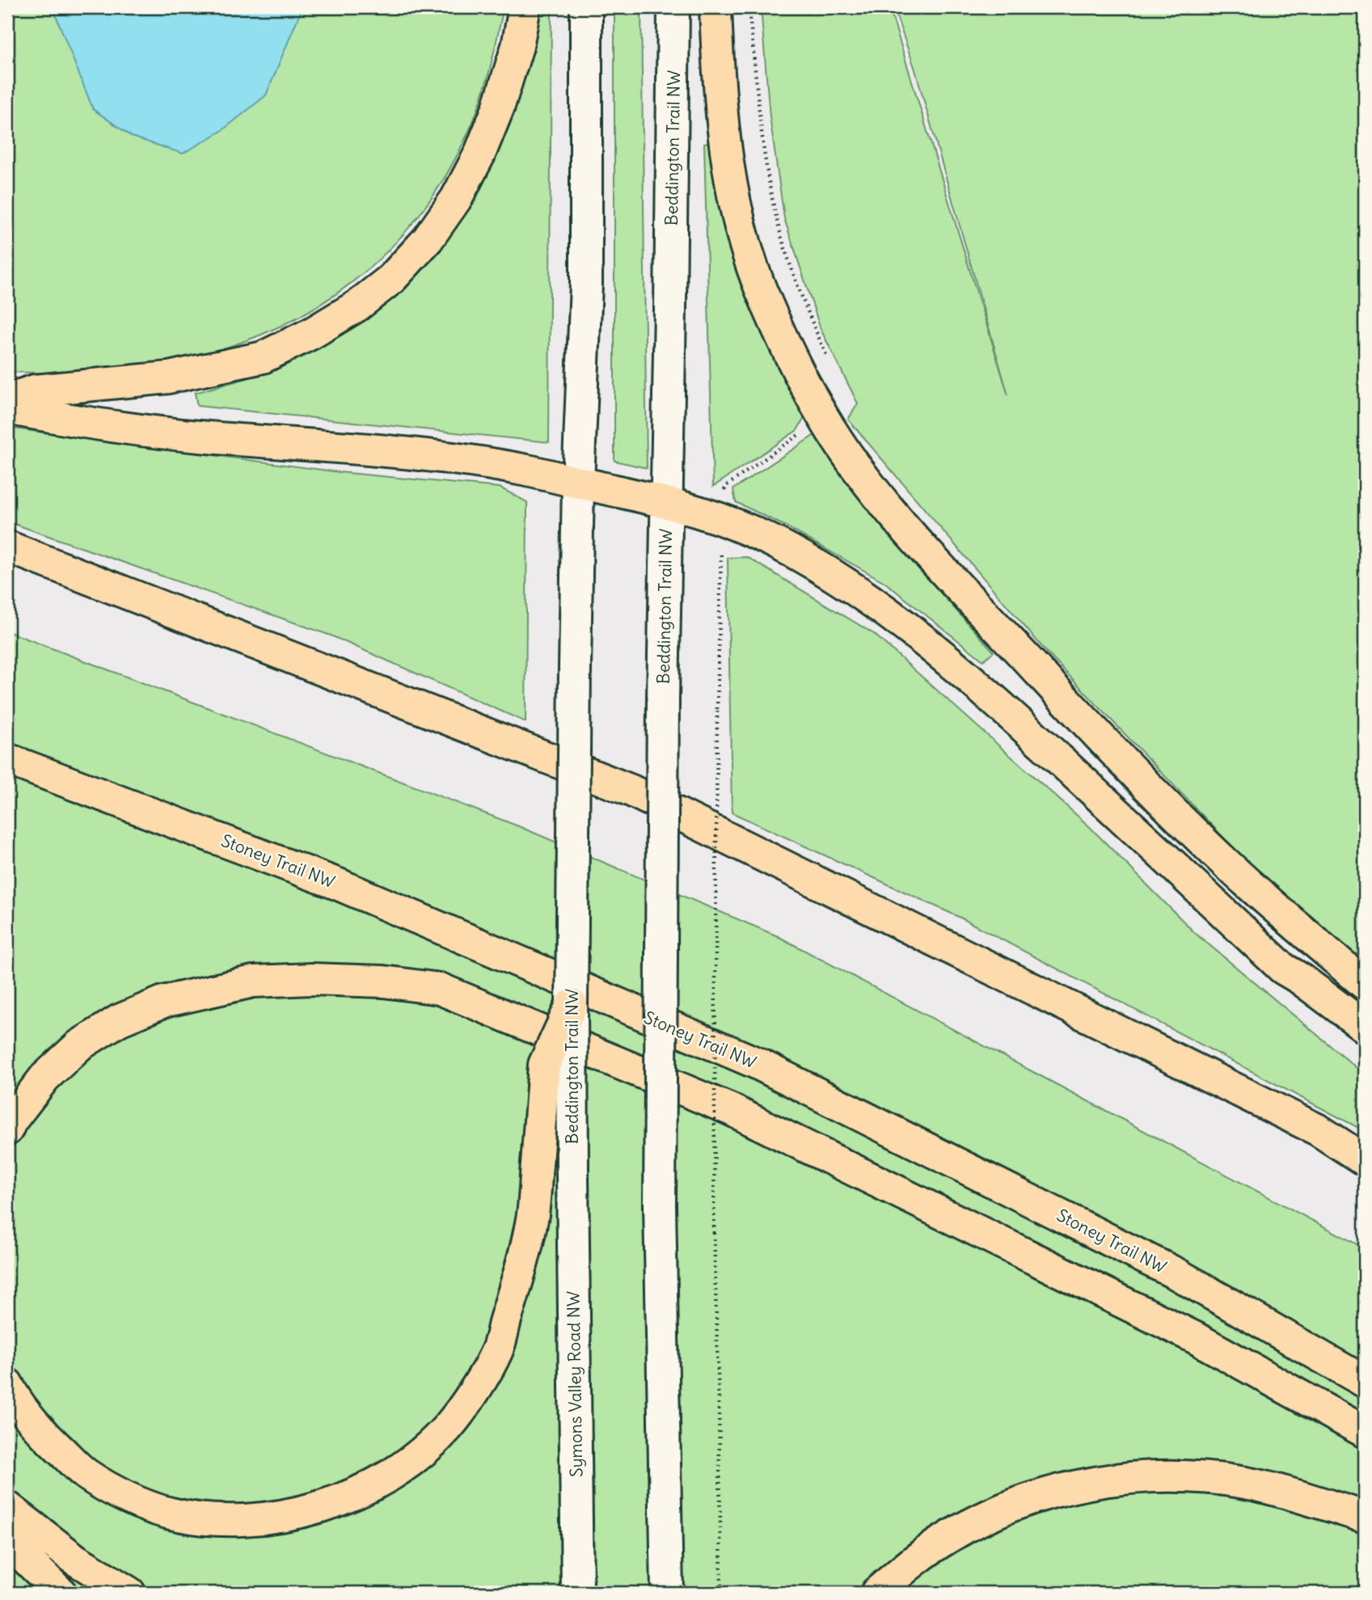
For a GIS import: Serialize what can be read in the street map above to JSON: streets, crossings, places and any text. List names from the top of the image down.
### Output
{
  "streets": {
    "highway": ["Stoney Trail NW"],
    "main road": ["Beddington Trail NW", "Symons Valley Road NW"]
  },
  "crossings": [
    ["Beddington Trail NW", "Symons Valley Road NW"]
  ]
}
